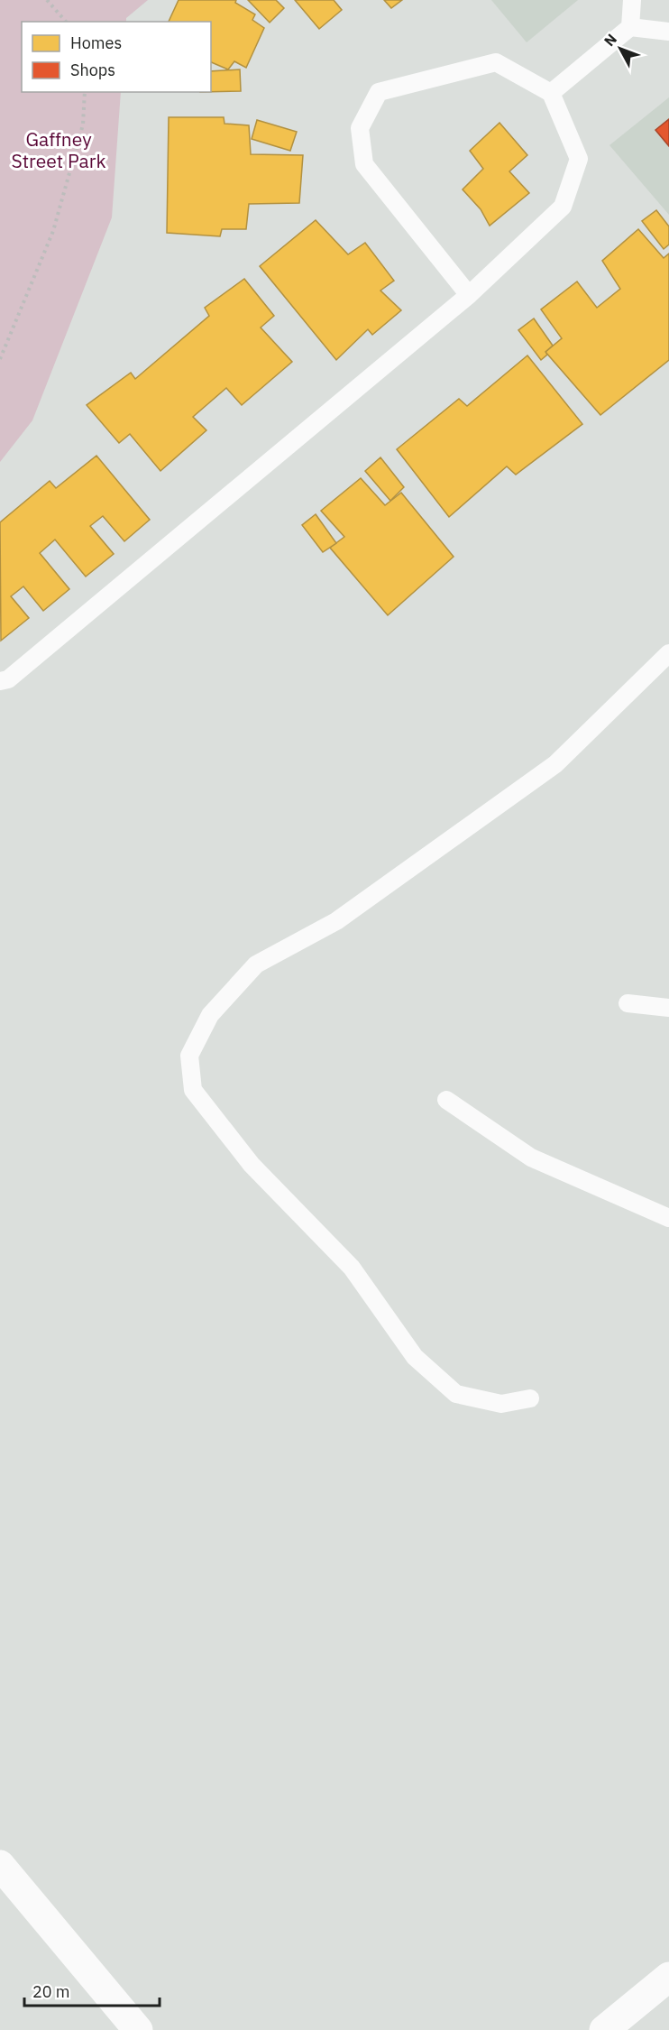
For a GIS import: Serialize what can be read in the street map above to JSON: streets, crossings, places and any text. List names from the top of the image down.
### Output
{
  "parks": ["Gaffney Street Park"],
  "legend": ["Homes", "Shops"],
  "scale_bar": "20 m",
  "north": "top left"
}
